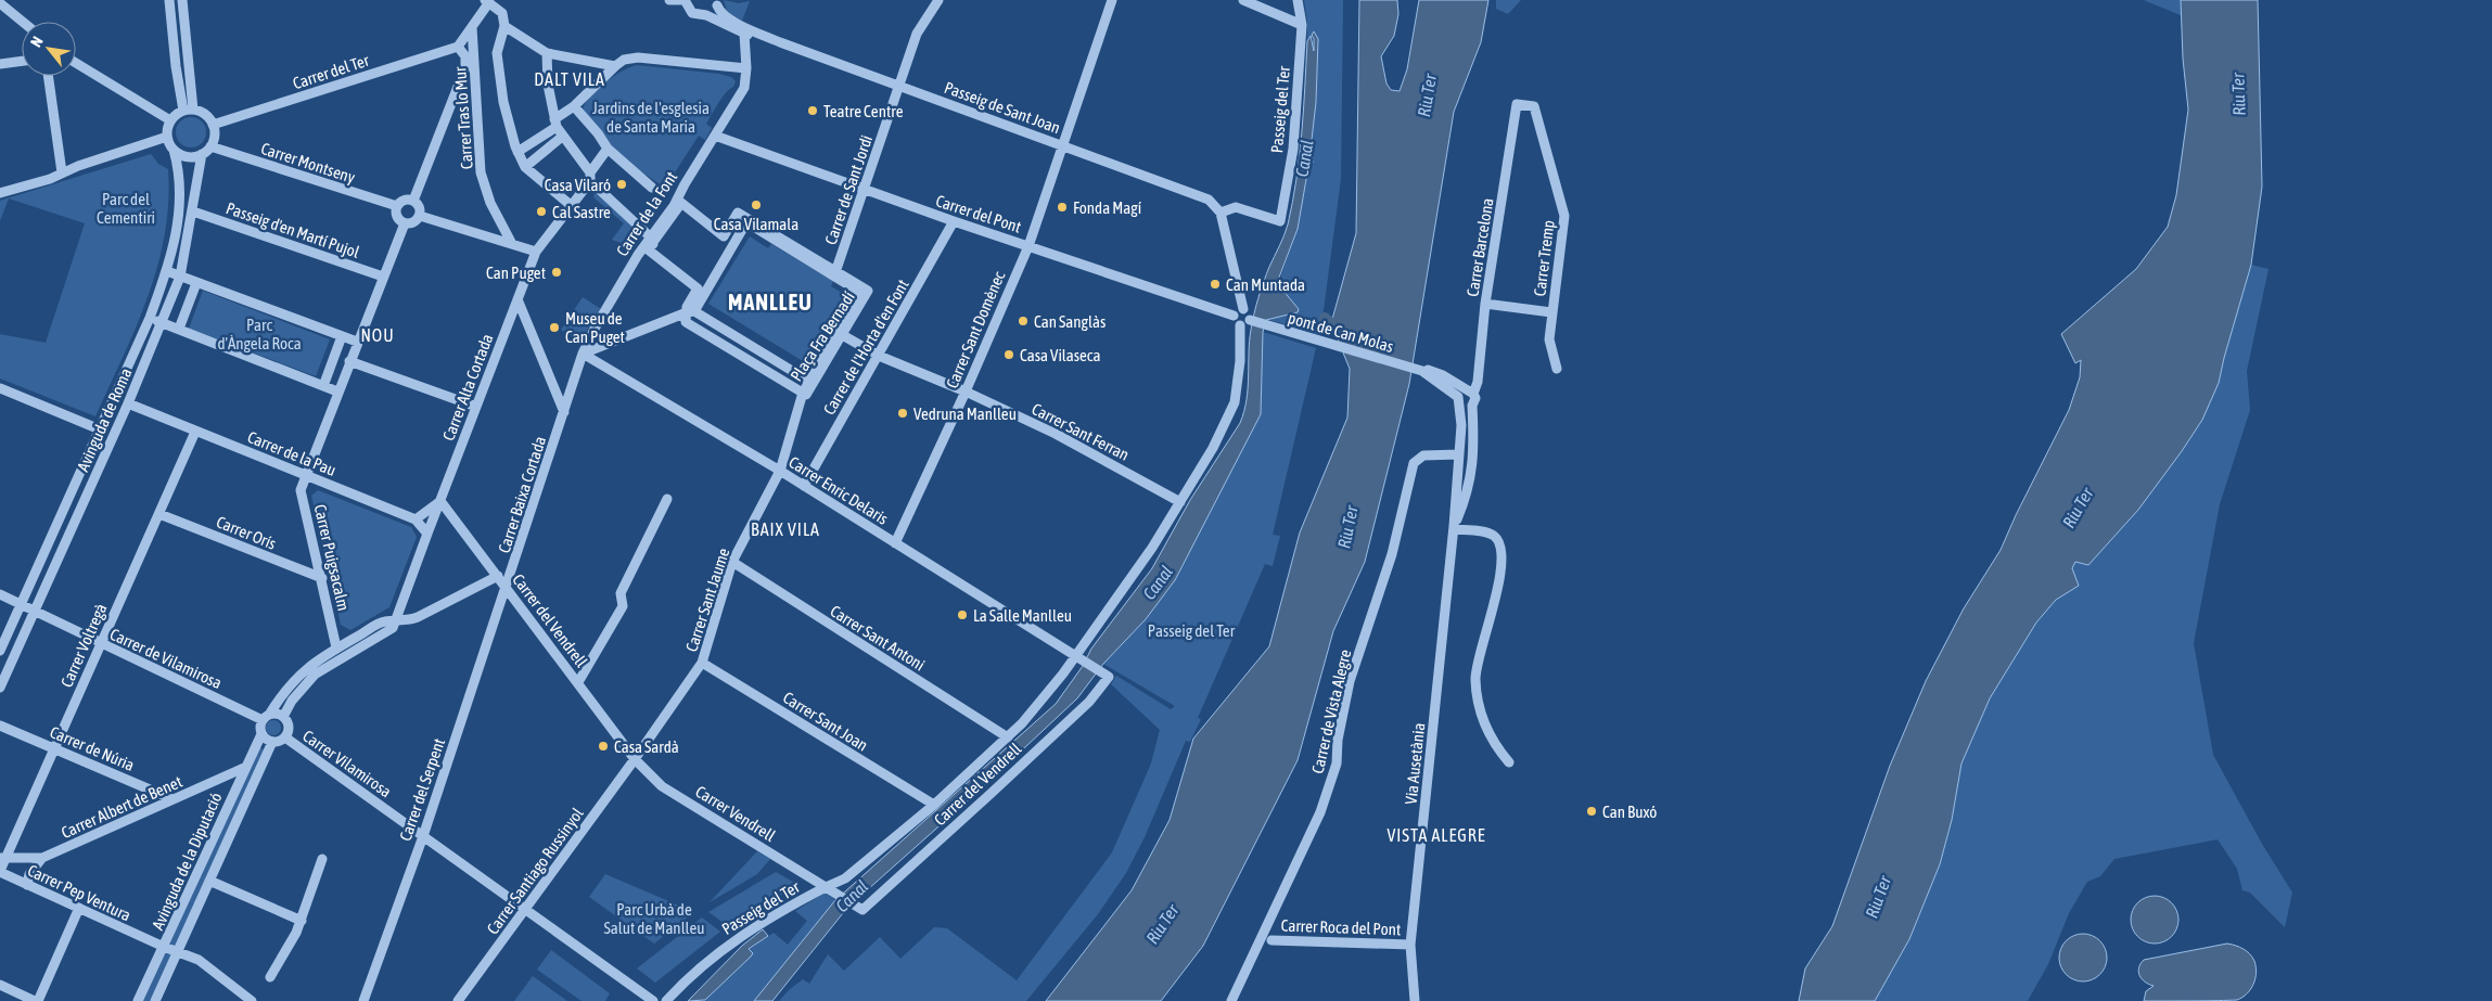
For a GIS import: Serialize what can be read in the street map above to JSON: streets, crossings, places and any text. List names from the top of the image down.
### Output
{
  "streets": {
    "street": [
      "Carrer del Ter",
      "Passeig de Sant Joan",
      "Passeig del Ter",
      "Carrer Tras lo Mur",
      "Carrer Montseny",
      "Carrer de Sant Jordi",
      "Carrer de la Font",
      "Carrer del Pont",
      "Passeig d'en Martí Pujol",
      "Carrer Barcelona",
      "Carrer Tremp",
      "Carrer Sant Domènec",
      "pont de Can Molas",
      "Plaça Fra Bernadí",
      "Carrer de l'Horta d'en Font",
      "Carrer Alta Cortada",
      "Avinguda de Roma",
      "Carrer Sant Ferran",
      "Carrer de la Pau",
      "Carrer Enric Delaris",
      "Carrer Baixa Cortada",
      "Carrer Orís",
      "Carrer Puigsacalm",
      "Carrer Sant Jaume",
      "Carrer del Vendrell",
      "Carrer Sant Antoni",
      "Carrer Voltregà",
      "Carrer de Vilamirosa",
      "Carrer de Vista Alegre",
      "Carrer Sant Joan",
      "Carrer de Núria",
      "Carrer Vilamirosa",
      "Via Ausetània",
      "Carrer del Serpent",
      "Carrer Albert de Benet",
      "Carrer Vendrell",
      "Avinguda de la Diputació",
      "Carrer Santiago Russinyol",
      "Carrer Pep Ventura",
      "Carrer Roca del Pont"
    ]
  },
  "crossings": [
    ["Carrer del Ter", "Carrer Montseny"],
    ["Carrer del Ter", "Avinguda de Roma"],
    ["Passeig de Sant Joan", "Passeig del Ter"],
    ["Passeig de Sant Joan", "Carrer de Sant Jordi"],
    ["Passeig de Sant Joan", "Carrer Sant Domènec"],
    ["Passeig del Ter", "Carrer del Pont"],
    ["Passeig del Ter", "pont de Can Molas"],
    ["Passeig del Ter", "Carrer Sant Ferran"],
    ["Passeig del Ter", "Carrer Enric Delaris"],
    ["Passeig del Ter", "Carrer del Vendrell"],
    ["Passeig del Ter", "Carrer Sant Antoni"],
    ["Passeig del Ter", "Carrer Sant Joan"],
    ["Passeig del Ter", "Carrer Vendrell"],
    ["Carrer Montseny", "Avinguda de Roma"],
    ["Carrer Montseny", "Carrer Puigsacalm"],
    ["Carrer de Sant Jordi", "Carrer del Pont"],
    ["Carrer de Sant Jordi", "Plaça Fra Bernadí"],
    ["Carrer de la Font", "Carrer del Pont"],
    ["Carrer de la Font", "Carrer Enric Delaris"],
    ["Carrer de la Font", "Carrer Baixa Cortada"],
    ["Carrer del Pont", "Carrer Sant Domènec"],
    ["Carrer del Pont", "pont de Can Molas"],
    ["Carrer del Pont", "Carrer de l'Horta d'en Font"],
    ["Passeig d'en Martí Pujol", "Avinguda de Roma"],
    ["Passeig d'en Martí Pujol", "Carrer Puigsacalm"],
    ["Carrer Barcelona", "Carrer Tremp"],
    ["Carrer Barcelona", "pont de Can Molas"],
    ["Carrer Barcelona", "Via Ausetània"],
    ["Carrer Sant Domènec", "Carrer Sant Ferran"],
    ["Carrer Sant Domènec", "Carrer Enric Delaris"],
    ["pont de Can Molas", "Via Ausetània"],
    ["Plaça Fra Bernadí", "Carrer Sant Ferran"],
    ["Plaça Fra Bernadí", "Carrer Sant Jaume"],
    ["Carrer de l'Horta d'en Font", "Carrer Sant Ferran"],
    ["Carrer de l'Horta d'en Font", "Carrer Enric Delaris"],
    ["Carrer Alta Cortada", "Carrer del Vendrell"],
    ["Avinguda de Roma", "Carrer de la Pau"],
    ["Avinguda de Roma", "Carrer de Vilamirosa"],
    ["Carrer de la Pau", "Carrer Puigsacalm"],
    ["Carrer de la Pau", "Carrer Voltregà"],
    ["Carrer Enric Delaris", "Carrer Sant Jaume"],
    ["Carrer Enric Delaris", "Carrer del Vendrell"],
    ["Carrer Baixa Cortada", "Carrer del Vendrell"],
    ["Carrer Baixa Cortada", "Carrer del Serpent"],
    ["Carrer Orís", "Carrer Puigsacalm"],
    ["Carrer Orís", "Carrer Voltregà"],
    ["Carrer Sant Jaume", "Carrer del Vendrell"],
    ["Carrer Sant Jaume", "Carrer Sant Antoni"],
    ["Carrer Sant Jaume", "Carrer Sant Joan"],
    ["Carrer Sant Jaume", "Carrer Vendrell"],
    ["Carrer Sant Jaume", "Carrer Santiago Russinyol"],
    ["Carrer del Vendrell", "Carrer del Serpent"],
    ["Carrer del Vendrell", "Carrer Vendrell"],
    ["Carrer del Vendrell", "Carrer Santiago Russinyol"],
    ["Carrer Voltregà", "Carrer de Vilamirosa"],
    ["Carrer Voltregà", "Carrer de Núria"],
    ["Carrer Voltregà", "Carrer Albert de Benet"],
    ["Carrer Voltregà", "Carrer Pep Ventura"],
    ["Carrer de Vilamirosa", "Carrer Vilamirosa"],
    ["Carrer de Vilamirosa", "Avinguda de la Diputació"],
    ["Carrer de Vista Alegre", "Via Ausetània"],
    ["Carrer de Núria", "Carrer Albert de Benet"],
    ["Carrer Vilamirosa", "Carrer del Serpent"],
    ["Carrer Vilamirosa", "Avinguda de la Diputació"],
    ["Carrer Vilamirosa", "Carrer Santiago Russinyol"],
    ["Via Ausetània", "Carrer Roca del Pont"],
    ["Carrer Albert de Benet", "Avinguda de la Diputació"],
    ["Carrer Vendrell", "Carrer Santiago Russinyol"],
    ["Avinguda de la Diputació", "Carrer Pep Ventura"]
  ],
  "districts": [
    "DALT VILA",
    "MANLLEU",
    "NOU",
    "BAIX VILA",
    "VISTA ALEGRE"
  ],
  "water": ["Riu Ter", "Canal"],
  "parks": [
    "Jardins de l'esglesia de Santa Maria",
    "Parc del Cementiri",
    "Parc d'Àngela Roca",
    "Passeig del Ter",
    "Parc Urbà de Salut de Manlleu"
  ],
  "places": [
    "Teatre Centre",
    "Casa Vilaró",
    "Casa Vilamala",
    "Fonda Magí",
    "Cal Sastre",
    "Can Puget",
    "Can Muntada",
    "Can Sanglàs",
    "Museu de Can Puget",
    "Casa Vilaseca",
    "Vedruna Manlleu",
    "La Salle Manlleu",
    "Casa Sardà",
    "Can Buxó"
  ],
  "north": "top left"
}
